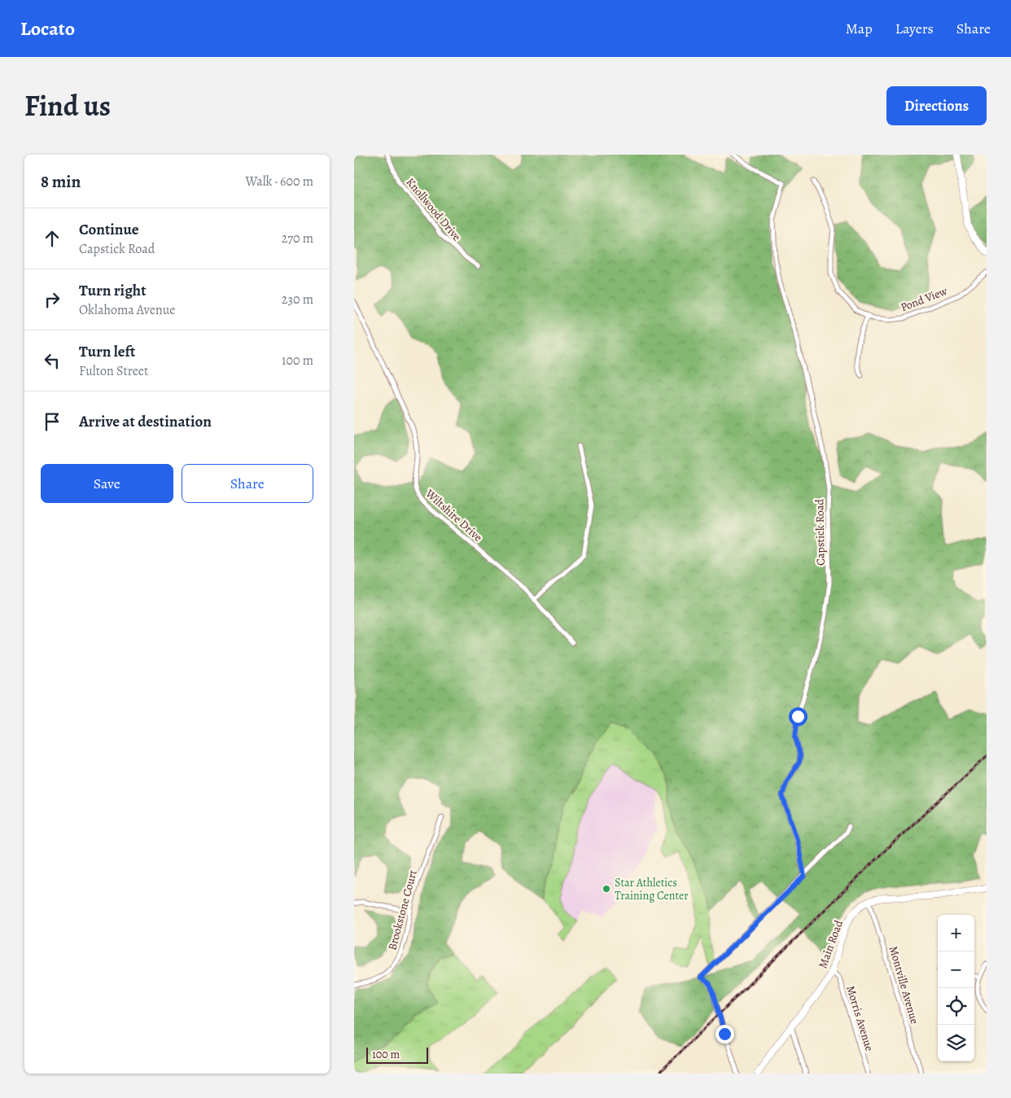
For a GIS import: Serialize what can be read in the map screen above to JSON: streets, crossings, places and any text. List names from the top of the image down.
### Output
{
  "streets": {
    "main road": ["Main Road"],
    "street": [
      "Knollwood Drive",
      "Pond View",
      "Wiltshire Drive",
      "Capstick Road",
      "Brookstone Court",
      "Montville Avenue",
      "Morris Avenue"
    ]
  },
  "crossings": [
    ["Main Road", "Montville Avenue"],
    ["Main Road", "Morris Avenue"]
  ],
  "places": ["Star Athletics Training Center"],
  "scale_bar": "100 m",
  "page": {
    "header": "Locato",
    "nav": ["Map", "Layers", "Share"],
    "title": "Find us",
    "buttons": [
      "Directions",
      ["Save", "Share"]
    ],
    "heading": ["8 min", "Walk · 600 m"],
    "list": [
      ["Continue", "Capstick Road", "270 m"],
      ["Turn right", "Oklahoma Avenue", "230 m"],
      ["Turn left", "Fulton Street", "100 m"],
      "Arrive at destination"
    ],
    "map_buttons": ["+", "−"],
    "scale": "100 m"
  }
}
